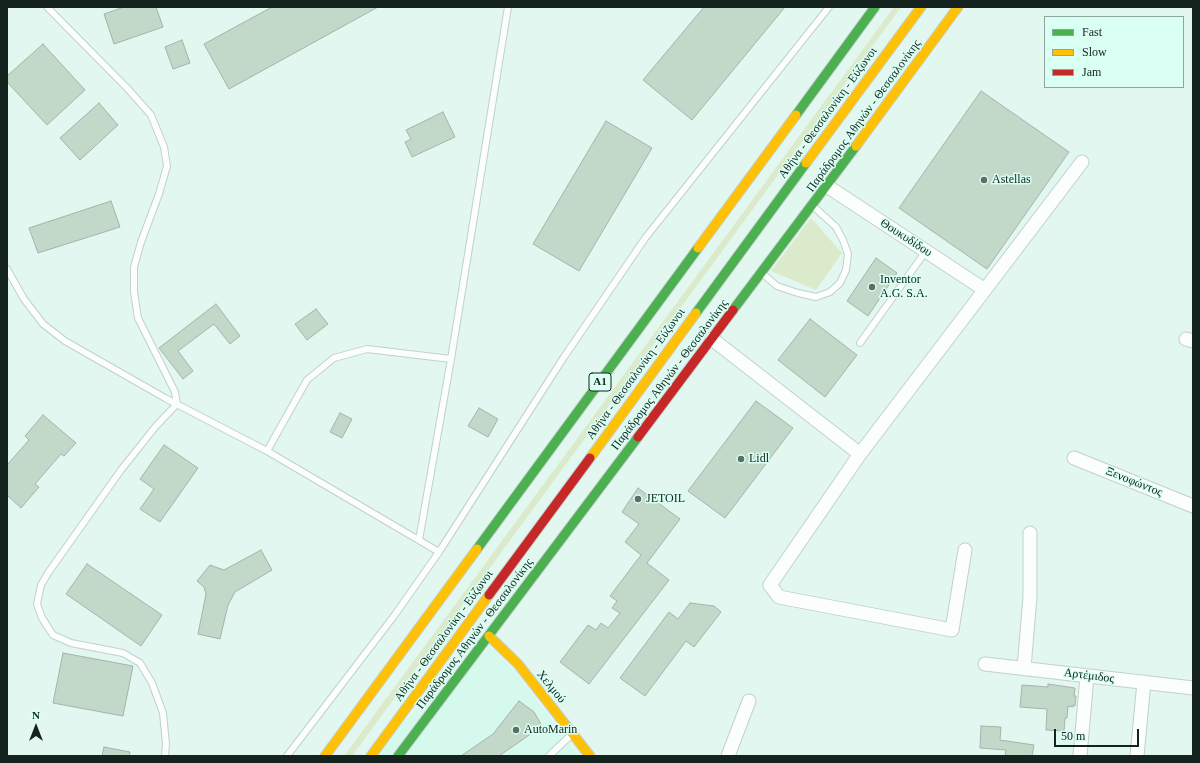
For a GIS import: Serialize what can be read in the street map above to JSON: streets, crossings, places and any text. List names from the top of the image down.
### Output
{
  "streets": {
    "main road": [
      "Αθήνα - Θεσσαλονίκη - Εύζωνοι",
      "Παράδρομος Αθηνών - Θεσσαλονίκης",
      "Α1",
      "Χελμού"
    ],
    "street": ["Θουκυδίδου", "Ξενοφώντος", "Αρτέμιδος"]
  },
  "crossings": [
    ["Παράδρομος Αθηνών - Θεσσαλονίκης", "Θουκυδίδου"],
    ["Παράδρομος Αθηνών - Θεσσαλονίκης", "Χελμού"]
  ],
  "places": [
    "Astellas",
    "Inventor A.G. S.A.",
    "Lidl",
    "JETOIL",
    "AutoMarin"
  ],
  "legend": ["Fast", "Slow", "Jam"],
  "scale_bar": "50 m",
  "north": "top"
}
